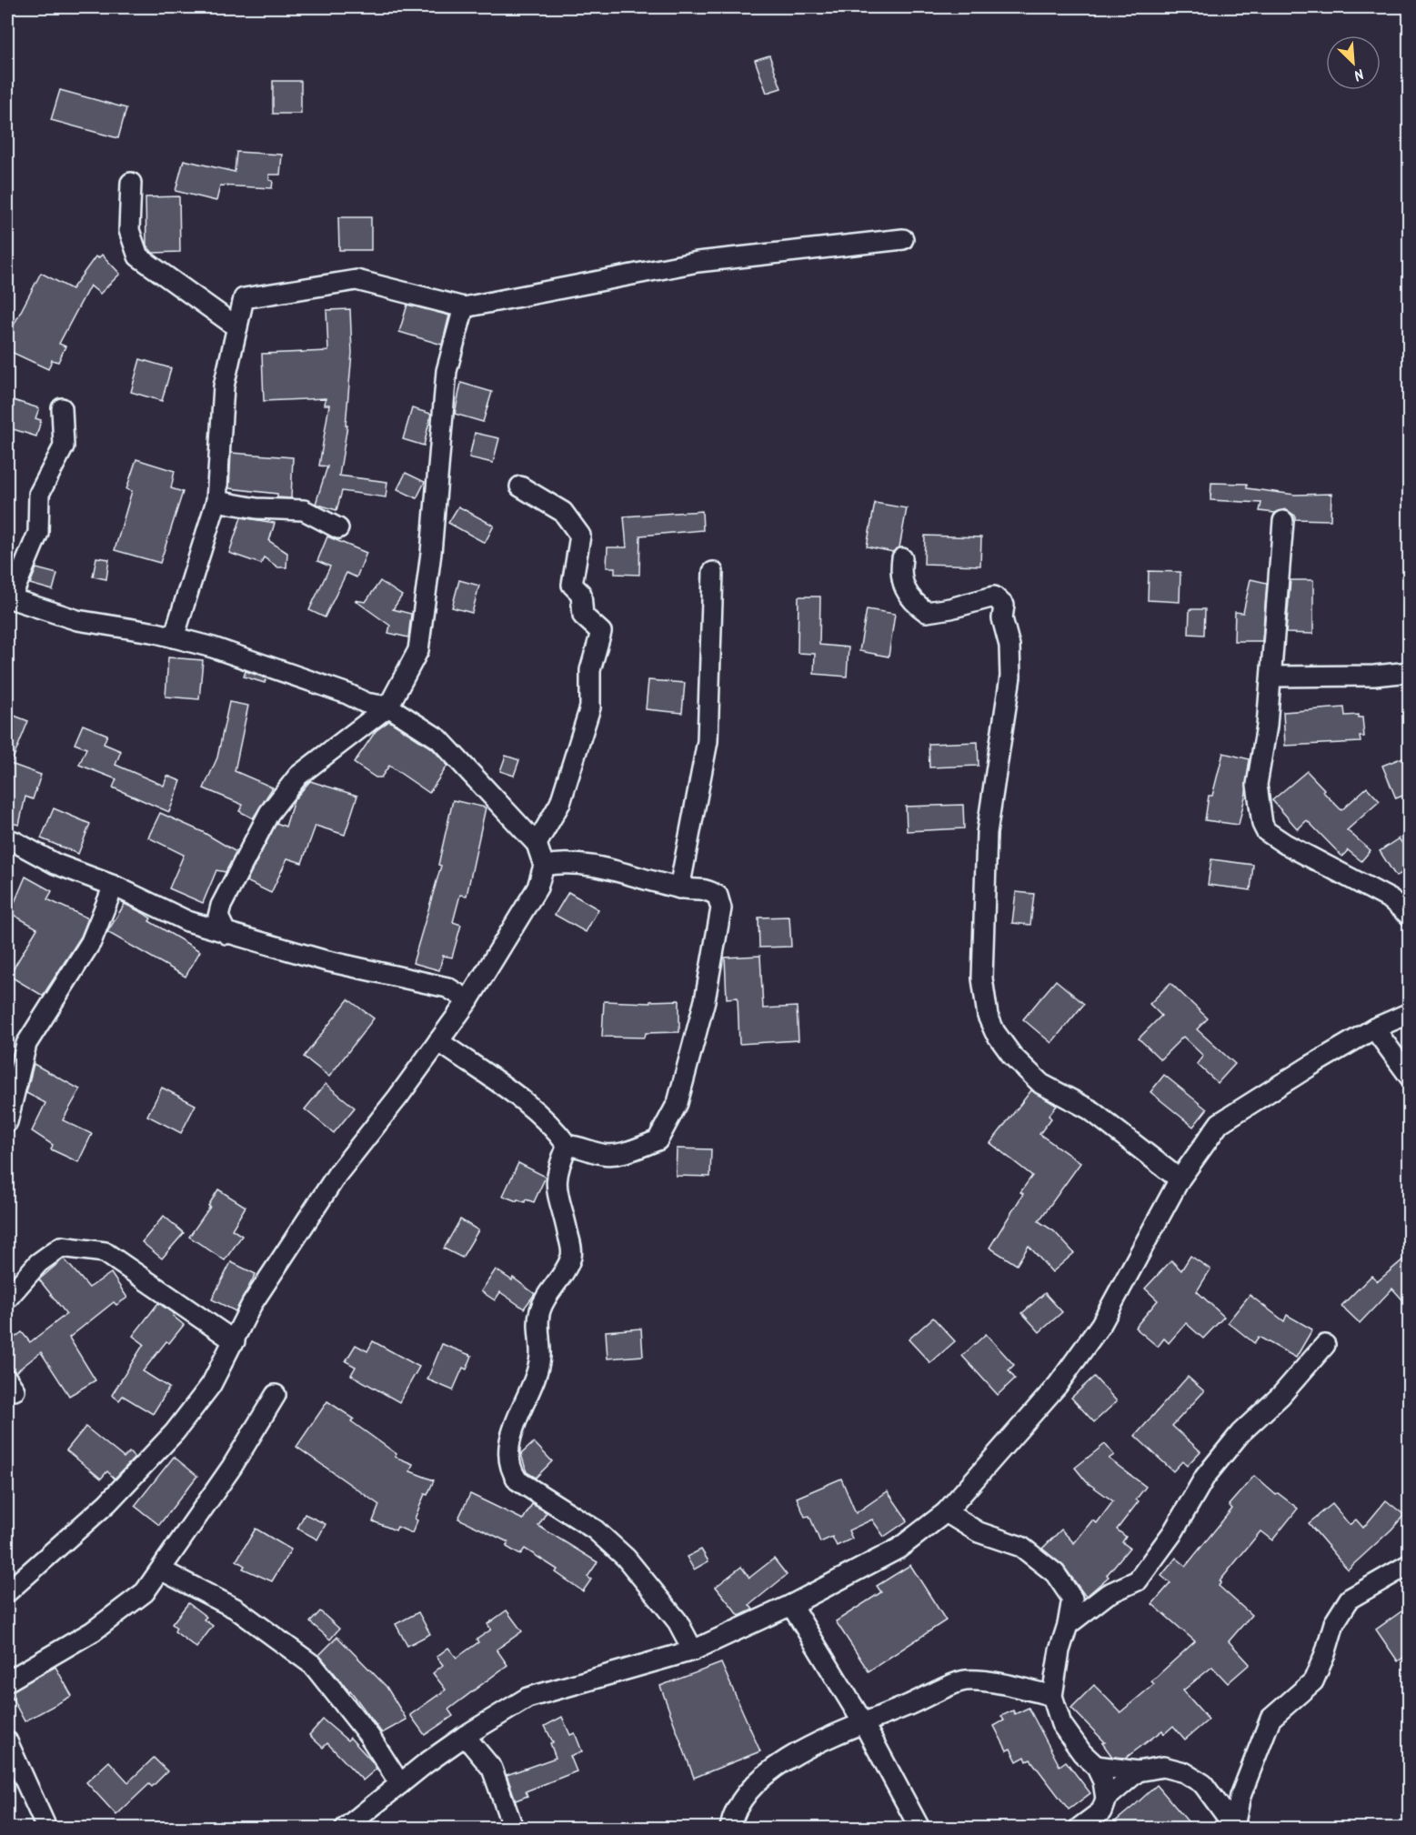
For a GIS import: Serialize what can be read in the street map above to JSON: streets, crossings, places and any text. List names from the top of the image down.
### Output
{
  "north": "bottom right"
}
